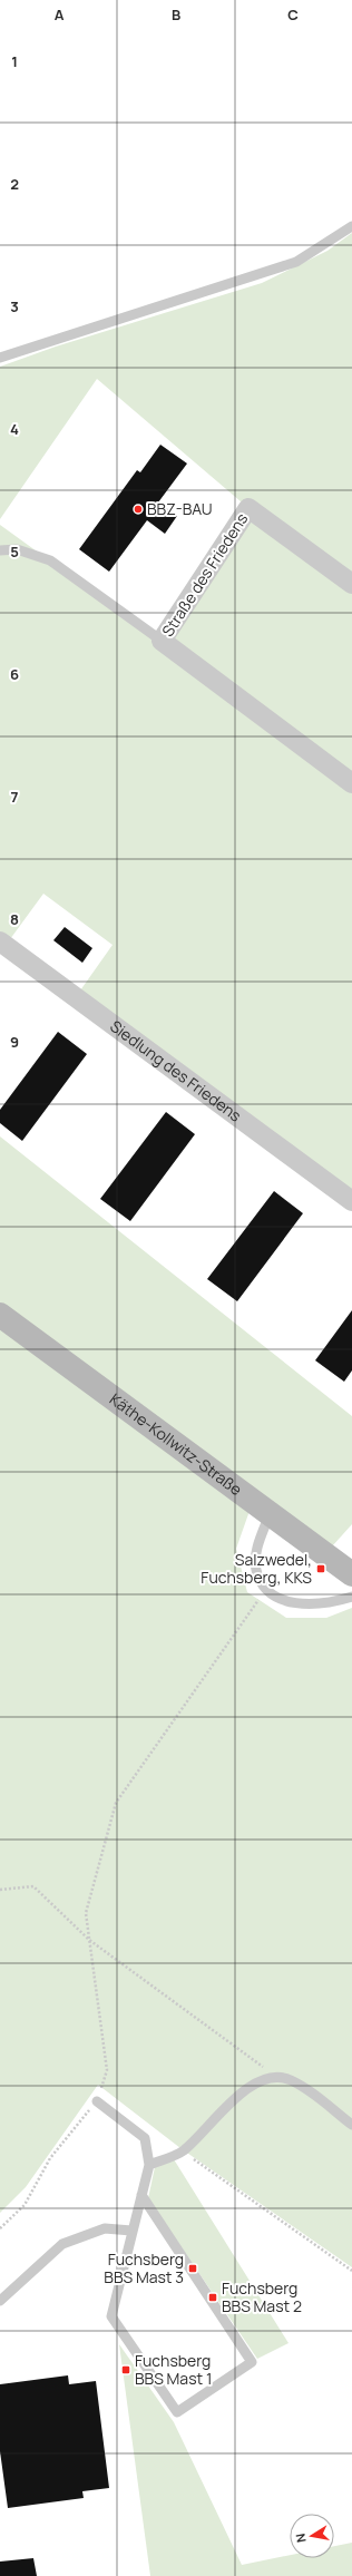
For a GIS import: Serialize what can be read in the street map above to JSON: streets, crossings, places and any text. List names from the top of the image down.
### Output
{
  "streets": {
    "main road": ["Käthe-Kollwitz-Straße"],
    "street": ["Straße des Friedens", "Siedlung des Friedens"]
  },
  "places": {
    "other": ["BBZ-BAU"],
    "transit": [
      "Salzwedel, Fuchsberg, KKS",
      "Fuchsberg BBS Mast 3",
      "Fuchsberg BBS Mast 2",
      "Fuchsberg BBS Mast 1"
    ]
  },
  "north": "left",
  "grid": {
    "columns": ["A", "B", "C"],
    "rows": [
      "1",
      "2",
      "3",
      "4",
      "5",
      "6",
      "7",
      "8",
      "9"
    ]
  }
}
